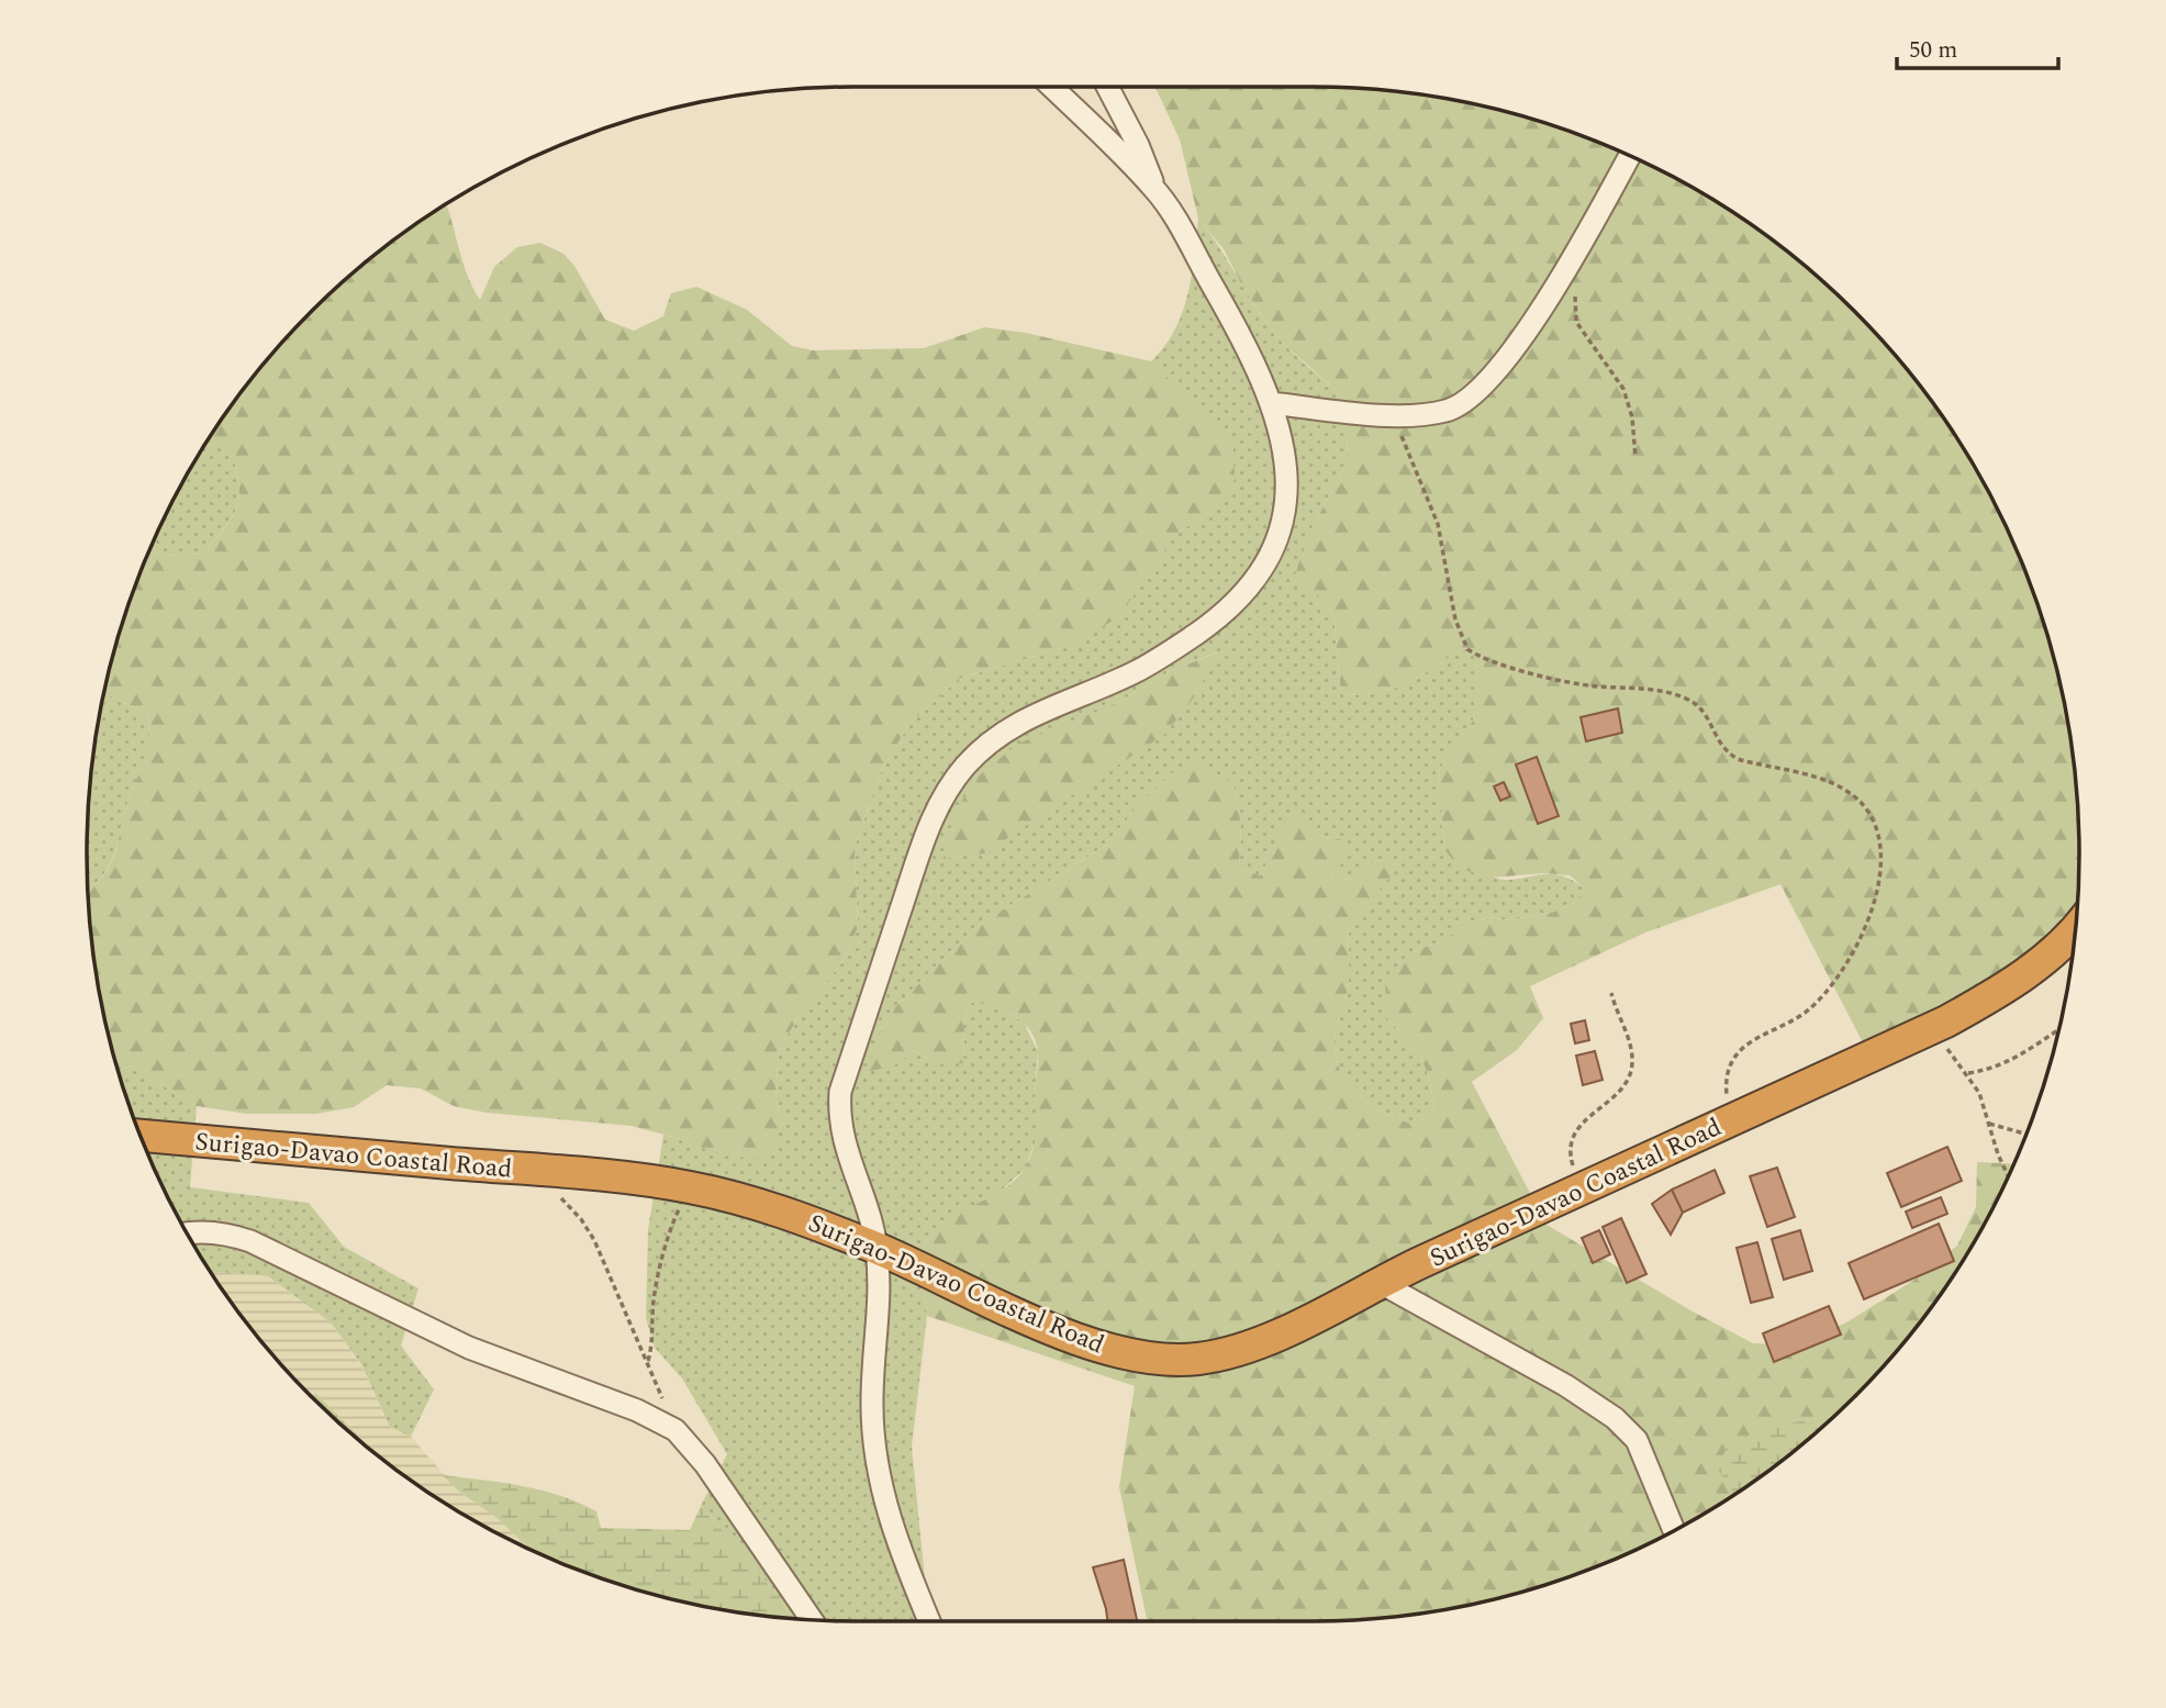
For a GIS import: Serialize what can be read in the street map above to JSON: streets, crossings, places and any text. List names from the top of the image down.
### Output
{
  "streets": {
    "highway": ["Surigao-Davao Coastal Road"]
  },
  "scale_bar": "50 m"
}
